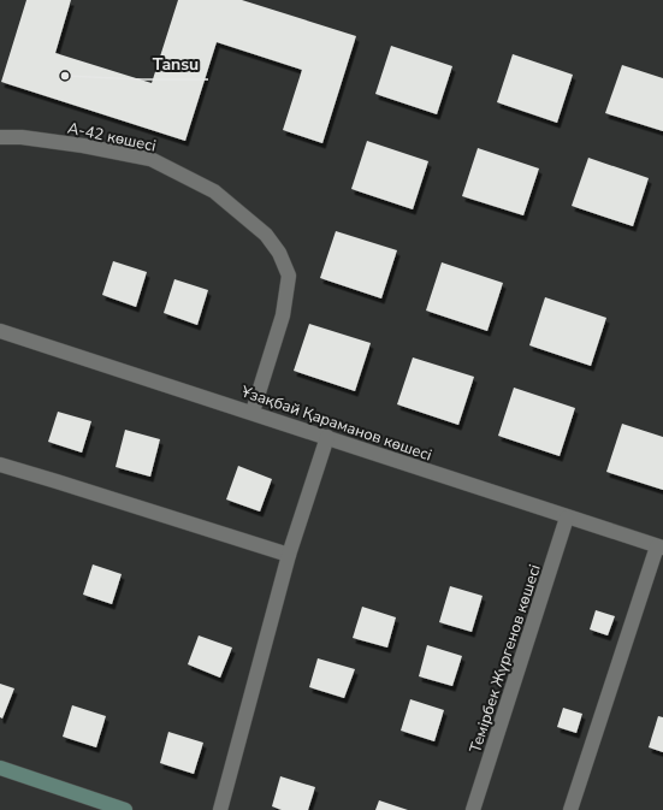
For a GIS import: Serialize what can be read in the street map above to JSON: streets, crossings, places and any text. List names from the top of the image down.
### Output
{
  "streets": {
    "street": ["А-42 көшесі", "Ұзақбай Қараманов көшесі", "Темірбек Жүргенов көшесі"]
  },
  "crossings": [
    ["А-42 көшесі", "Ұзақбай Қараманов көшесі"],
    ["Ұзақбай Қараманов көшесі", "Темірбек Жүргенов көшесі"]
  ],
  "places": ["Tansu"]
}
